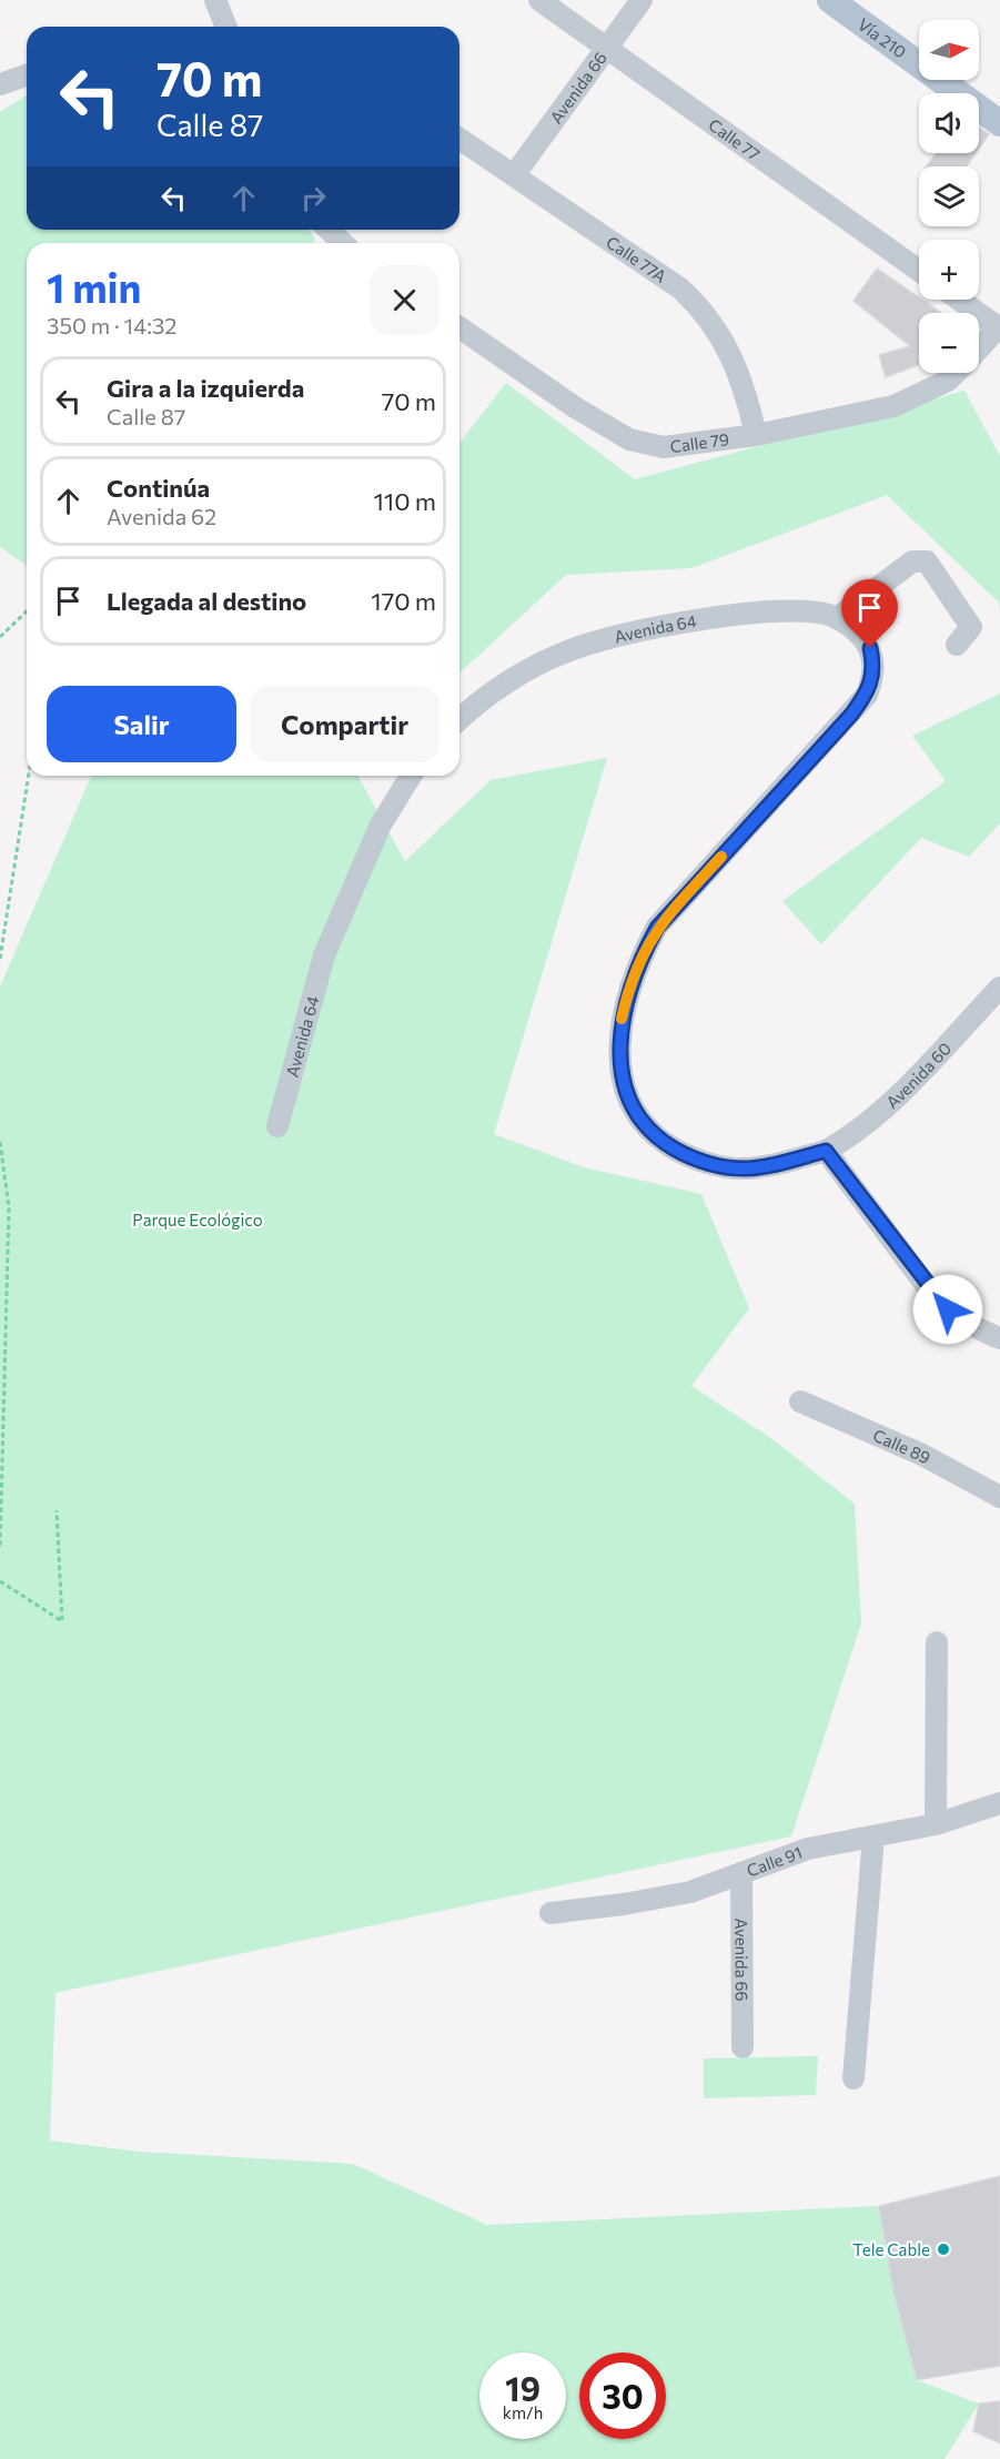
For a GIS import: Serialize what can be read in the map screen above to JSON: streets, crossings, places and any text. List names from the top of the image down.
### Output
{
  "streets": {
    "main road": ["Vía 210"],
    "street": [
      "Avenida 66",
      "Calle 77",
      "Calle 77A",
      "Calle 79",
      "Avenida 64",
      "Avenida 60",
      "Calle 89",
      "Calle 91"
    ]
  },
  "crossings": [
    ["Avenida 66", "Calle 77"],
    ["Avenida 66", "Calle 77A"],
    ["Avenida 66", "Calle 91"],
    ["Calle 77A", "Calle 79"],
    ["Avenida 64", "Avenida 60"]
  ],
  "parks": ["Parque Ecológico"],
  "places": ["Tele Cable"],
  "north": "right",
  "page": {
    "map_buttons": ["+", "−"],
    "turn": ["70 m", "Calle 87"],
    "heading": ["1 min", "350 m · 14:32"],
    "list": [
      {
        "name": "Gira a la izquierda",
        "note": "Calle 87",
        "value": "70 m"
      },
      {
        "name": "Continúa",
        "note": "Avenida 62",
        "value": "110 m"
      },
      {
        "name": "Llegada al destino",
        "value": "170 m"
      }
    ],
    "buttons": ["Salir", "Compartir"],
    "speed": "19 km/h",
    "limit": "30"
  }
}
